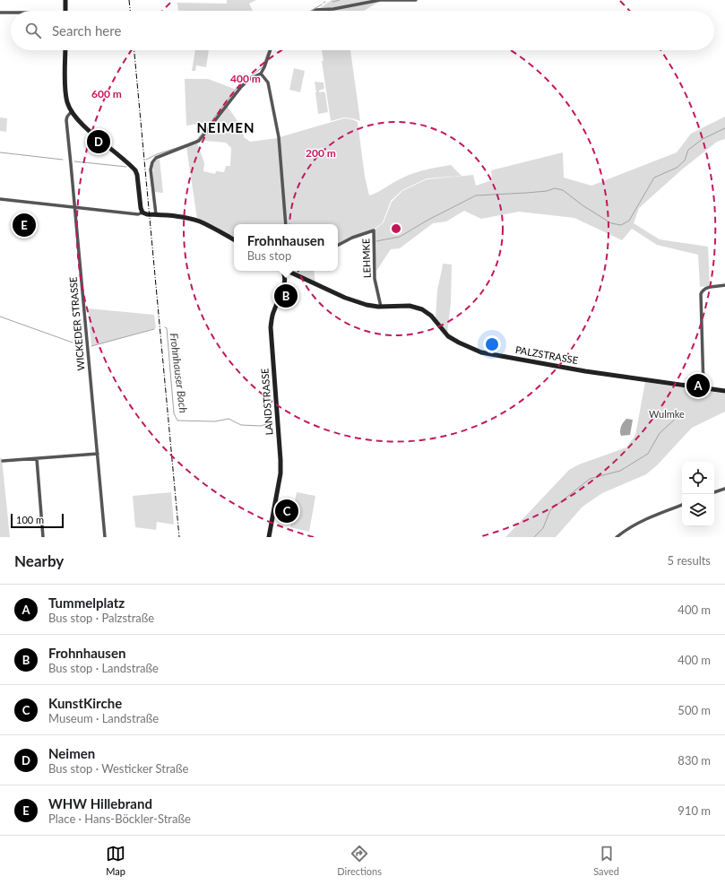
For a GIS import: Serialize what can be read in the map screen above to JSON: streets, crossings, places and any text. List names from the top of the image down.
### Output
{
  "streets": {
    "main road": ["PALZSTRASSE", "LANDSTRASSE"],
    "street": ["LEHMKE", "WICKEDER STRASSE"]
  },
  "crossings": [
    ["LEHMKE", "PALZSTRASSE"]
  ],
  "districts": ["NEIMEN"],
  "water": ["Frohnhauser Bach"],
  "parks": ["Wulmke"],
  "scale_bar": "100 m",
  "page": {
    "search": "Search here",
    "pins": [
      "D",
      "E",
      "B",
      "A",
      "C"
    ],
    "popup": ["Frohnhausen", "Bus stop"],
    "scale": "100 m",
    "heading": ["Nearby", "5 results"],
    "list": [
      {
        "mark": "A",
        "name": "Tummelplatz",
        "note": "Bus stop · Palzstraße",
        "value": "400 m"
      },
      {
        "mark": "B",
        "name": "Frohnhausen",
        "note": "Bus stop · Landstraße",
        "value": "400 m"
      },
      {
        "mark": "C",
        "name": "KunstKirche",
        "note": "Museum · Landstraße",
        "value": "500 m"
      },
      {
        "mark": "D",
        "name": "Neimen",
        "note": "Bus stop · Westicker Straße",
        "value": "830 m"
      },
      {
        "mark": "E",
        "name": "WHW Hillebrand",
        "note": "Place · Hans-Böckler-Straße",
        "value": "910 m"
      }
    ],
    "nav": ["Map", "Directions", "Saved"]
  },
  "rings": ["400 m", "600 m", "200 m"]
}
